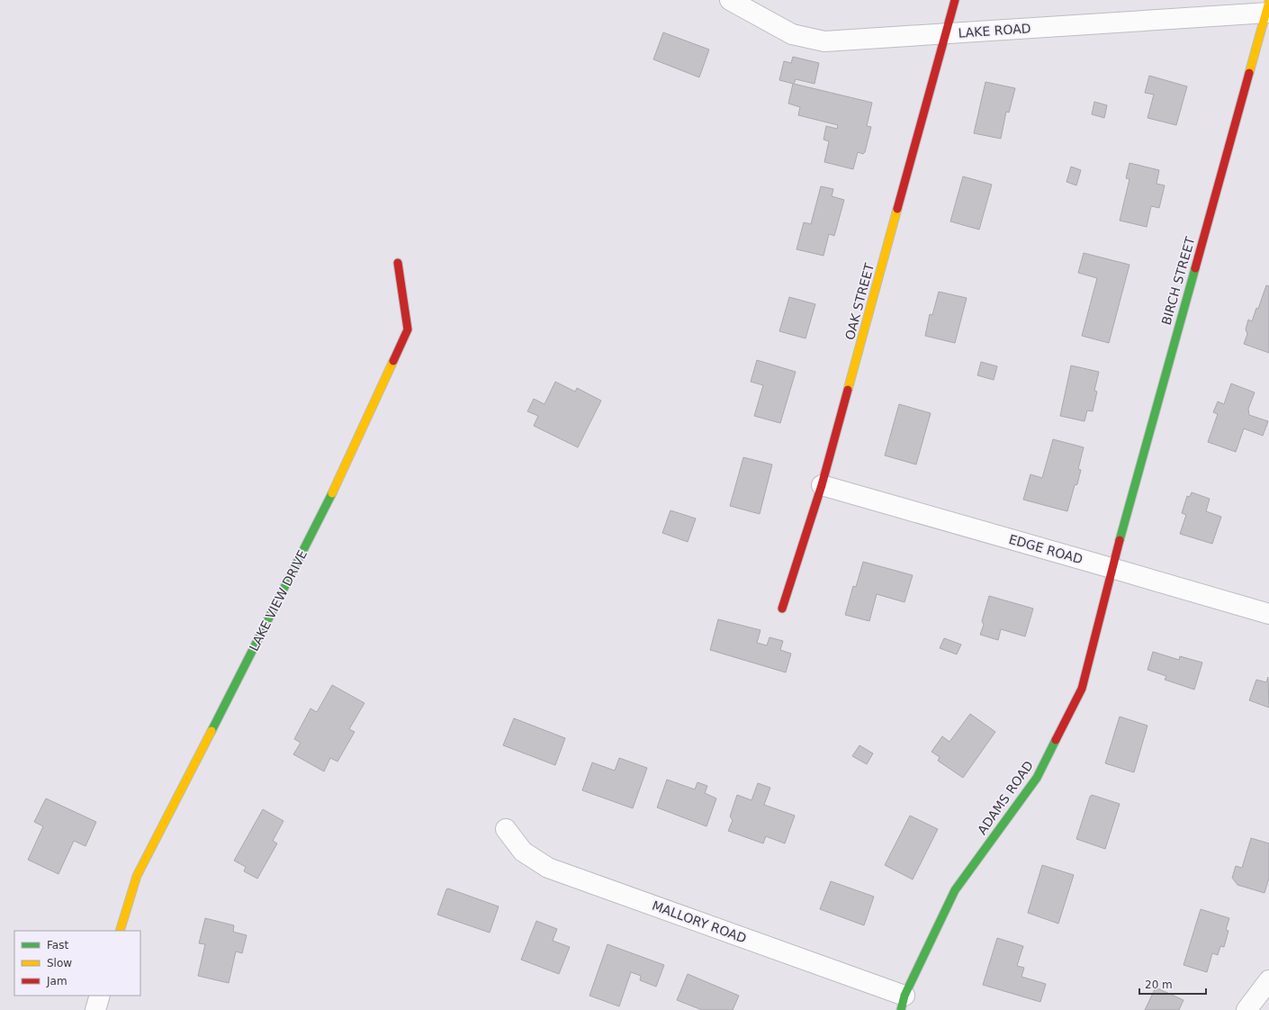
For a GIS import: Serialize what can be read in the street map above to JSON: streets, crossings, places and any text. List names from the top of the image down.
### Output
{
  "streets": {
    "street": [
      "LAKE ROAD",
      "BIRCH STREET",
      "OAK STREET",
      "EDGE ROAD",
      "LAKE VIEW DRIVE",
      "ADAMS ROAD",
      "MALLORY ROAD"
    ]
  },
  "crossings": [
    ["LAKE ROAD", "BIRCH STREET"],
    ["LAKE ROAD", "OAK STREET"],
    ["BIRCH STREET", "EDGE ROAD"],
    ["BIRCH STREET", "ADAMS ROAD"],
    ["OAK STREET", "EDGE ROAD"],
    ["EDGE ROAD", "ADAMS ROAD"],
    ["ADAMS ROAD", "MALLORY ROAD"]
  ],
  "legend": ["Fast", "Slow", "Jam"],
  "scale_bar": "20 m"
}
